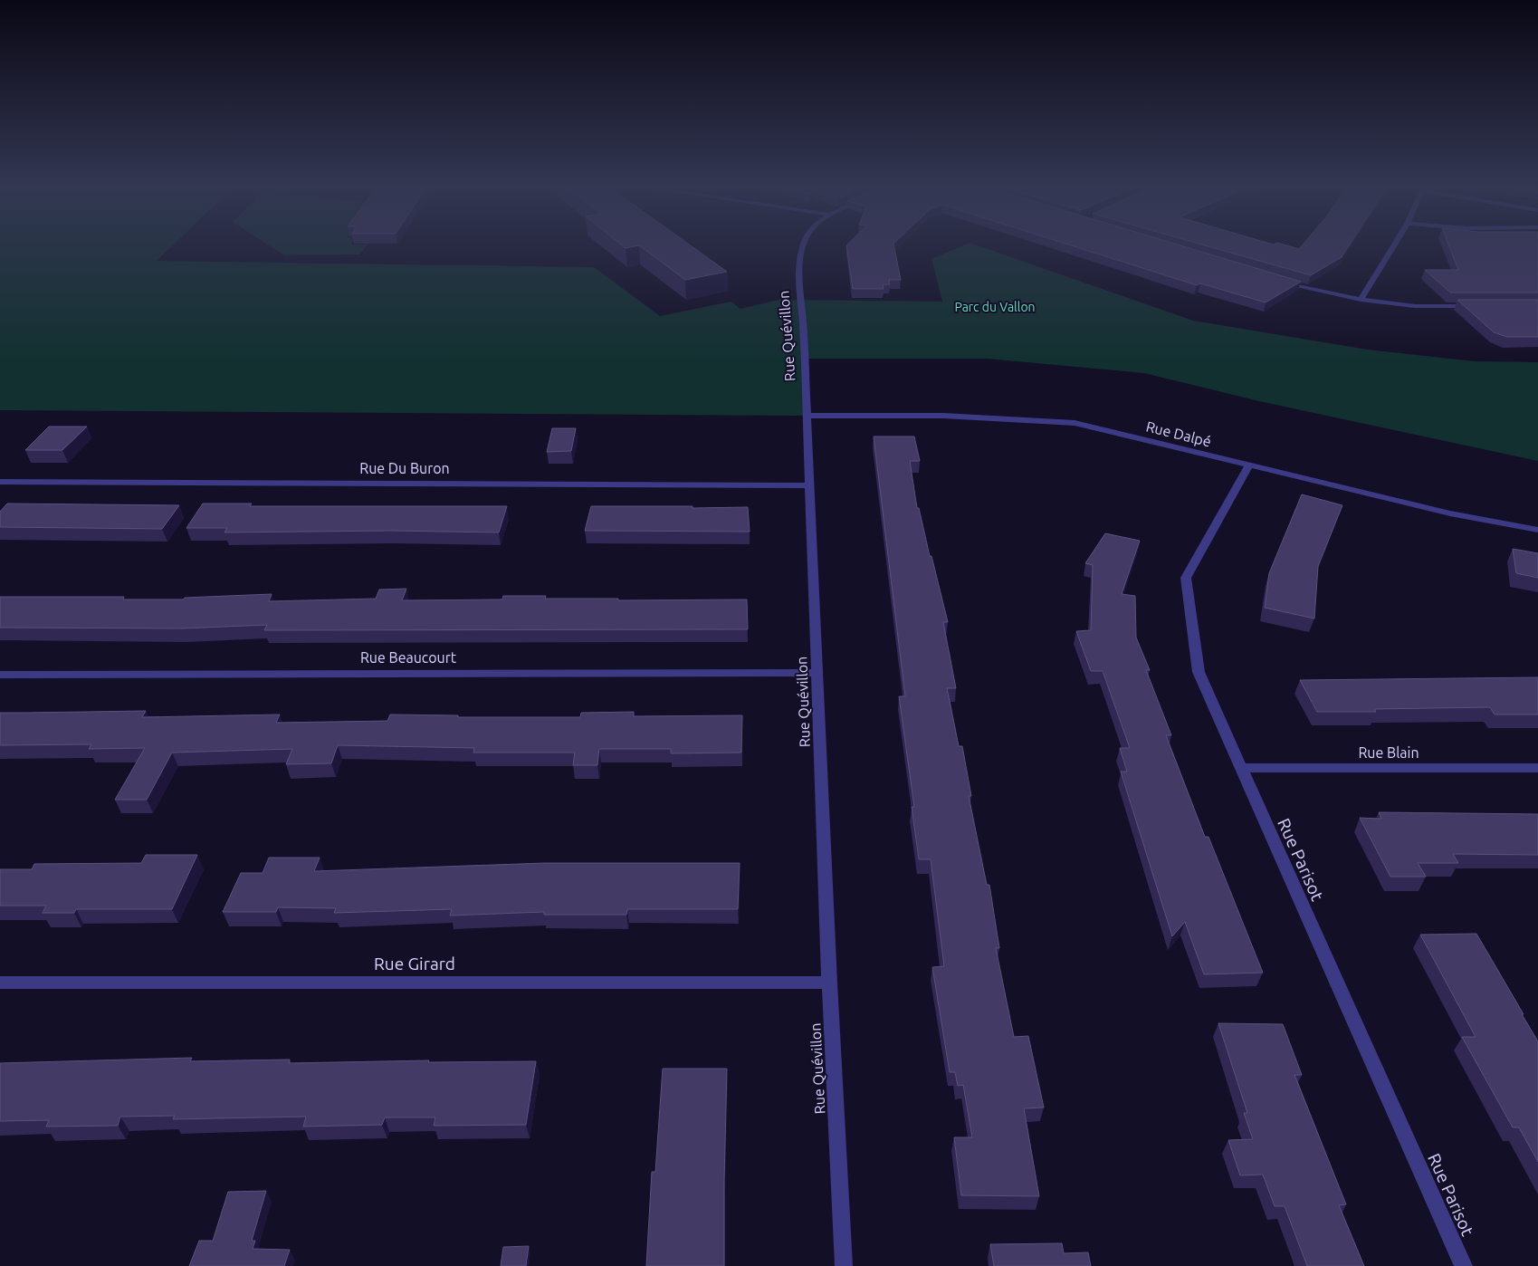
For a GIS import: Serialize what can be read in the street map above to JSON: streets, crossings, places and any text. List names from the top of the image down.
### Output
{
  "streets": {
    "street": [
      "Rue Quévillon",
      "Rue Dalpé",
      "Rue Du Buron",
      "Rue Beaucourt",
      "Rue Blain",
      "Rue Parisot",
      "Rue Girard"
    ]
  },
  "crossings": [
    ["Rue Quévillon", "Rue Dalpé"],
    ["Rue Quévillon", "Rue Du Buron"],
    ["Rue Quévillon", "Rue Beaucourt"],
    ["Rue Quévillon", "Rue Girard"],
    ["Rue Dalpé", "Rue Parisot"],
    ["Rue Blain", "Rue Parisot"]
  ],
  "parks": ["Parc du Vallon"]
}
